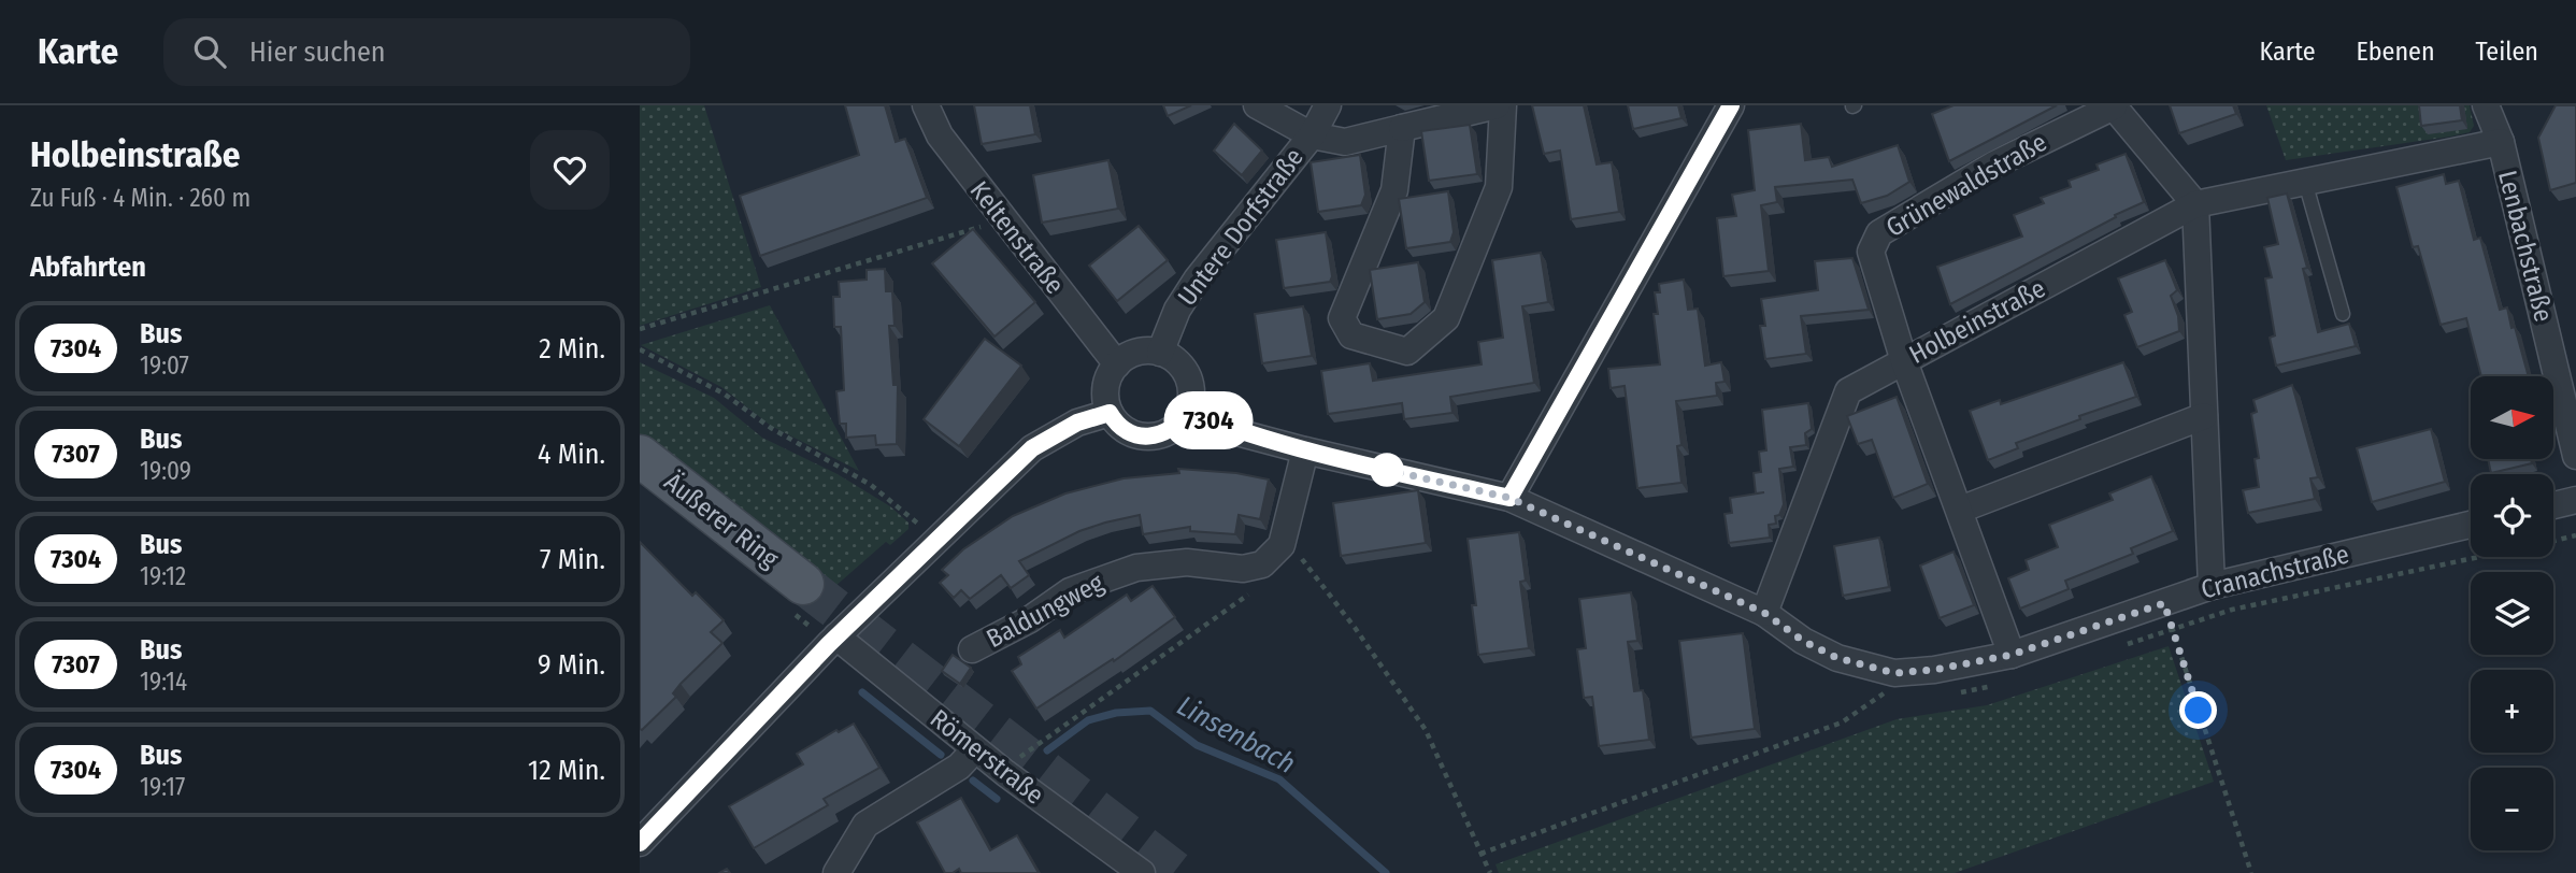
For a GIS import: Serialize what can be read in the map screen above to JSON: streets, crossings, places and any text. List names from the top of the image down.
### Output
{
  "streets": {
    "main road": ["Äußerer Ring"],
    "street": [
      "Grünewaldstraße",
      "Untere Dorfstraße",
      "Keltenstraße",
      "Lenbachstraße",
      "Holbeinstraße",
      "Cranachstraße",
      "Baldungweg",
      "Römerstraße"
    ]
  },
  "crossings": [
    ["Grünewaldstraße", "Lenbachstraße"],
    ["Grünewaldstraße", "Holbeinstraße"],
    ["Grünewaldstraße", "Cranachstraße"],
    ["Untere Dorfstraße", "Keltenstraße"],
    ["Lenbachstraße", "Holbeinstraße"]
  ],
  "water": ["Linsenbach"],
  "lines": ["bus line 7304"],
  "north": "right",
  "page": {
    "header": "Karte",
    "search": "Hier suchen",
    "nav": ["Karte", "Ebenen", "Teilen"],
    "heading": [
      ["Holbeinstraße", "Zu Fuß · 4 Min. · 260 m"],
      "Abfahrten"
    ],
    "on_map": "7304",
    "list": [
      {
        "mark": "7304",
        "name": "Bus",
        "note": "19:07",
        "value": "2 Min."
      },
      {
        "mark": "7307",
        "name": "Bus",
        "note": "19:09",
        "value": "4 Min."
      },
      {
        "mark": "7304",
        "name": "Bus",
        "note": "19:12",
        "value": "7 Min."
      },
      {
        "mark": "7307",
        "name": "Bus",
        "note": "19:14",
        "value": "9 Min."
      },
      {
        "mark": "7304",
        "name": "Bus",
        "note": "19:17",
        "value": "12 Min."
      }
    ],
    "map_buttons": ["+", "−"]
  }
}
